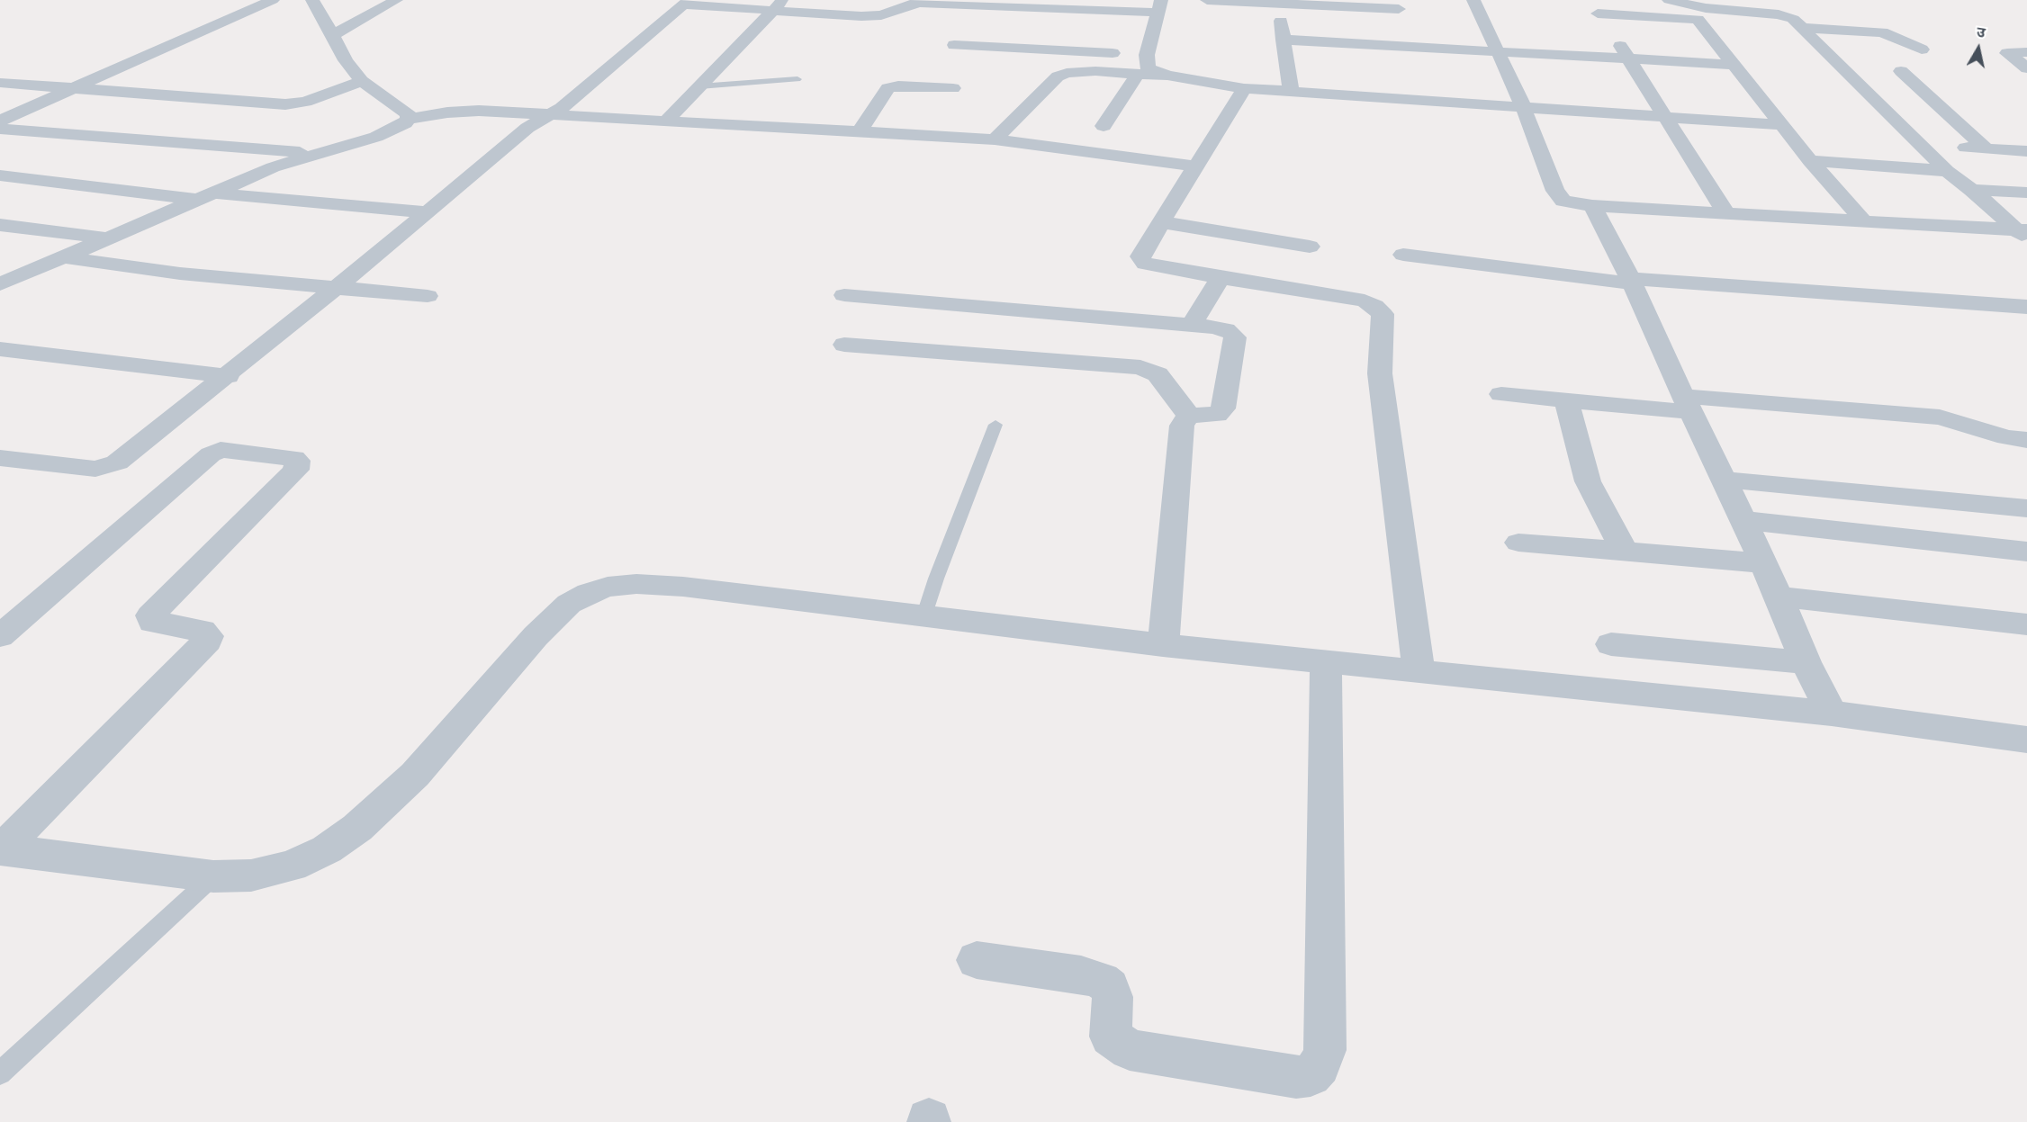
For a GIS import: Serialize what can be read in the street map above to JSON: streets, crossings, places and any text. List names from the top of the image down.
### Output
{
  "north": "top"
}
